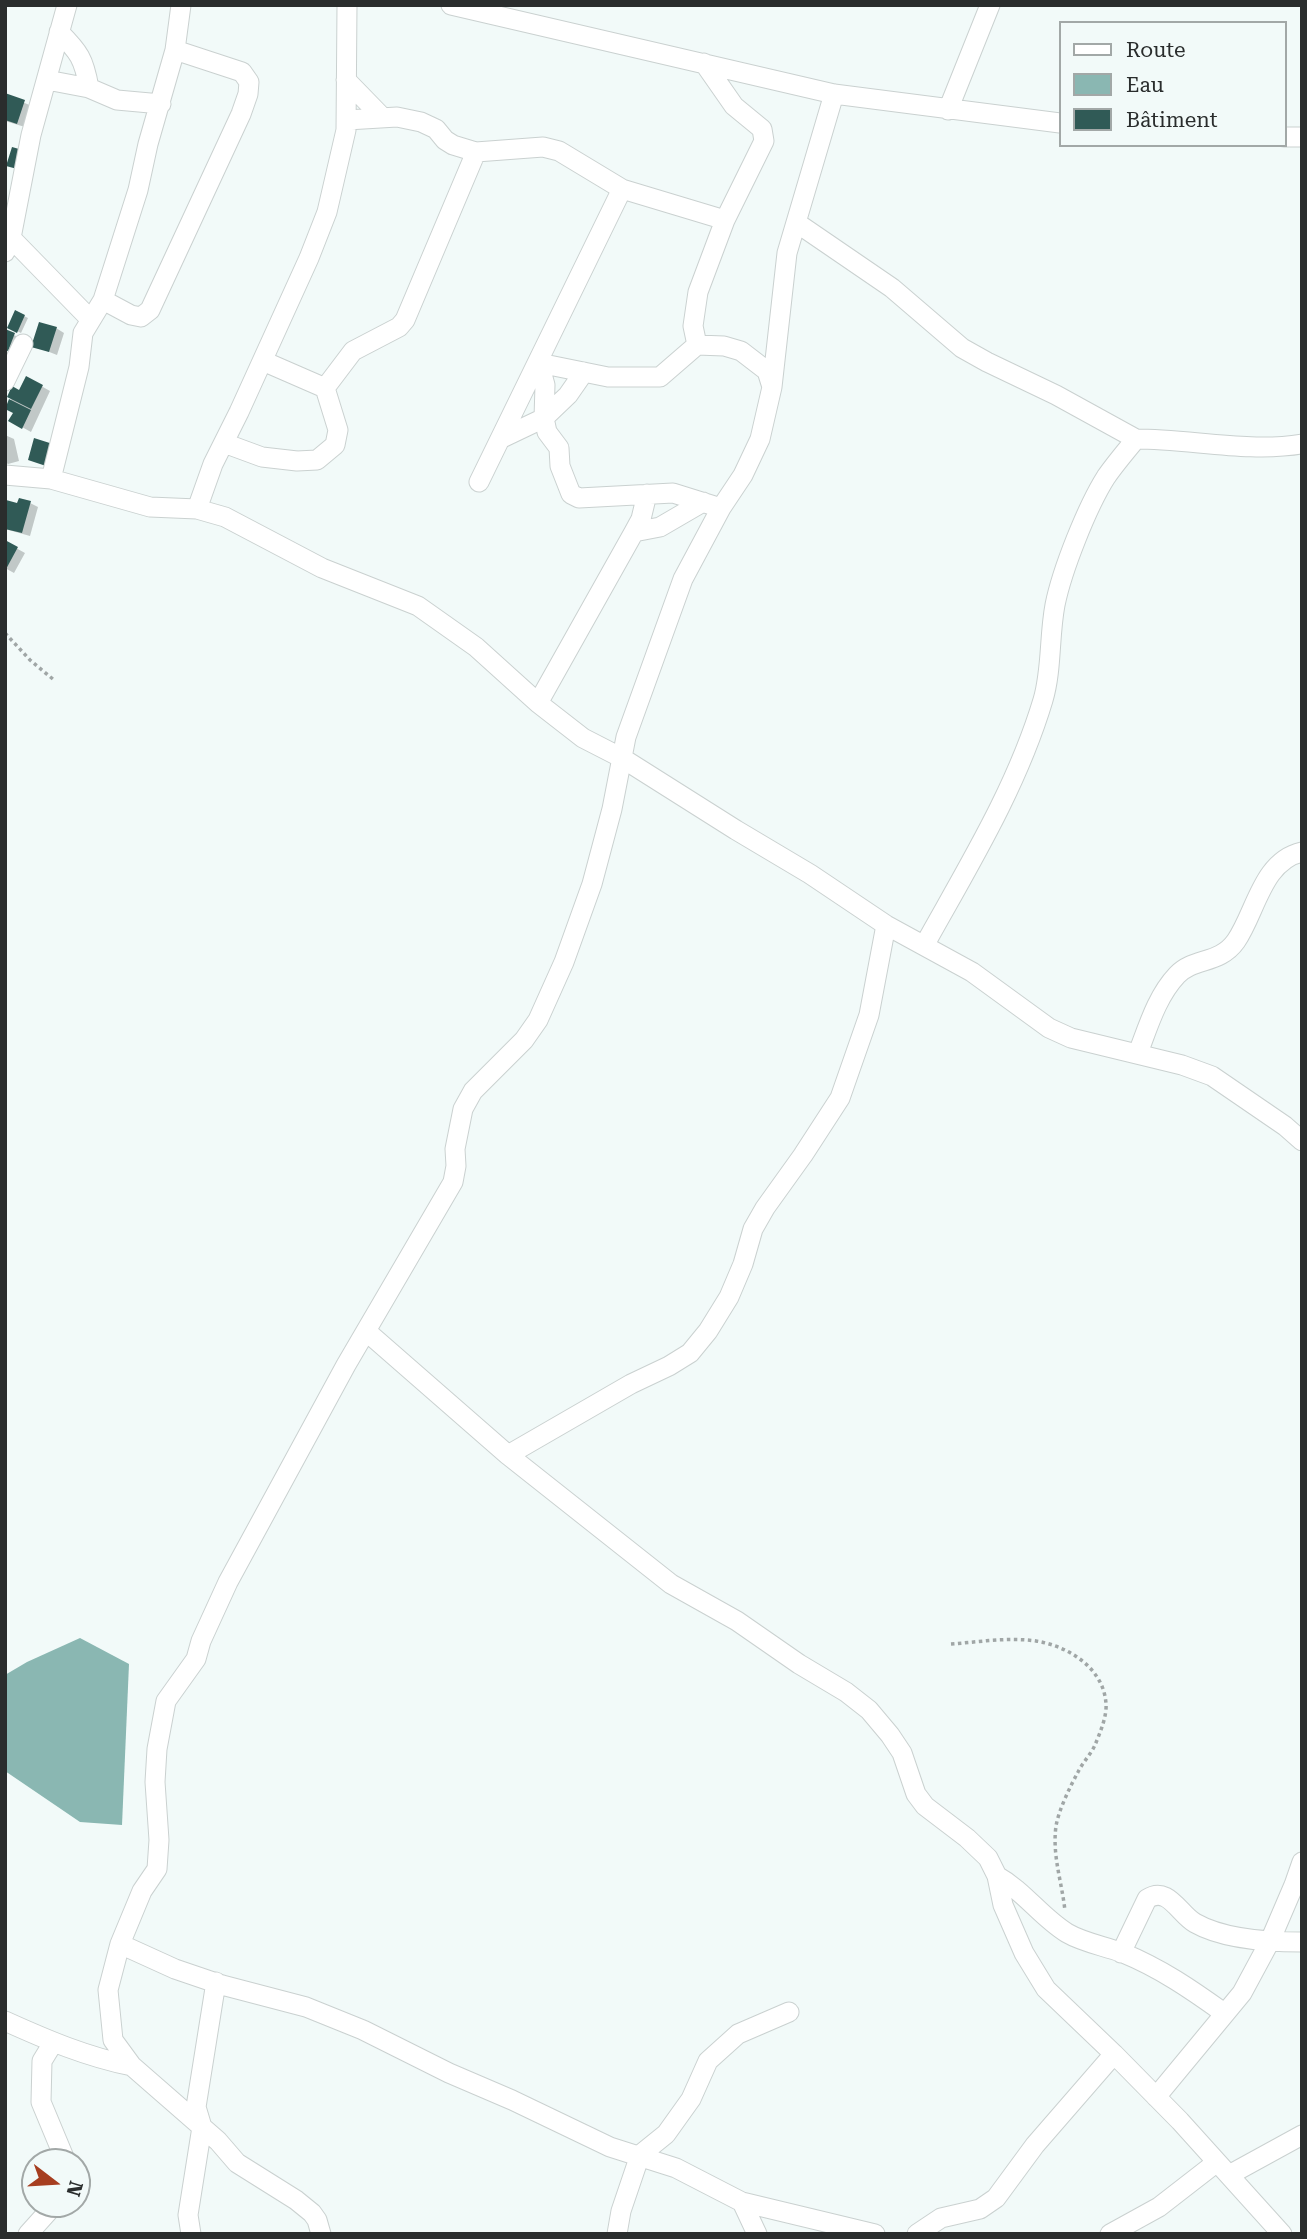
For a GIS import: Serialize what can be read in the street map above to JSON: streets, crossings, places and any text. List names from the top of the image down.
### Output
{
  "legend": ["Route", "Eau", "Bâtiment"],
  "north": "right"
}
